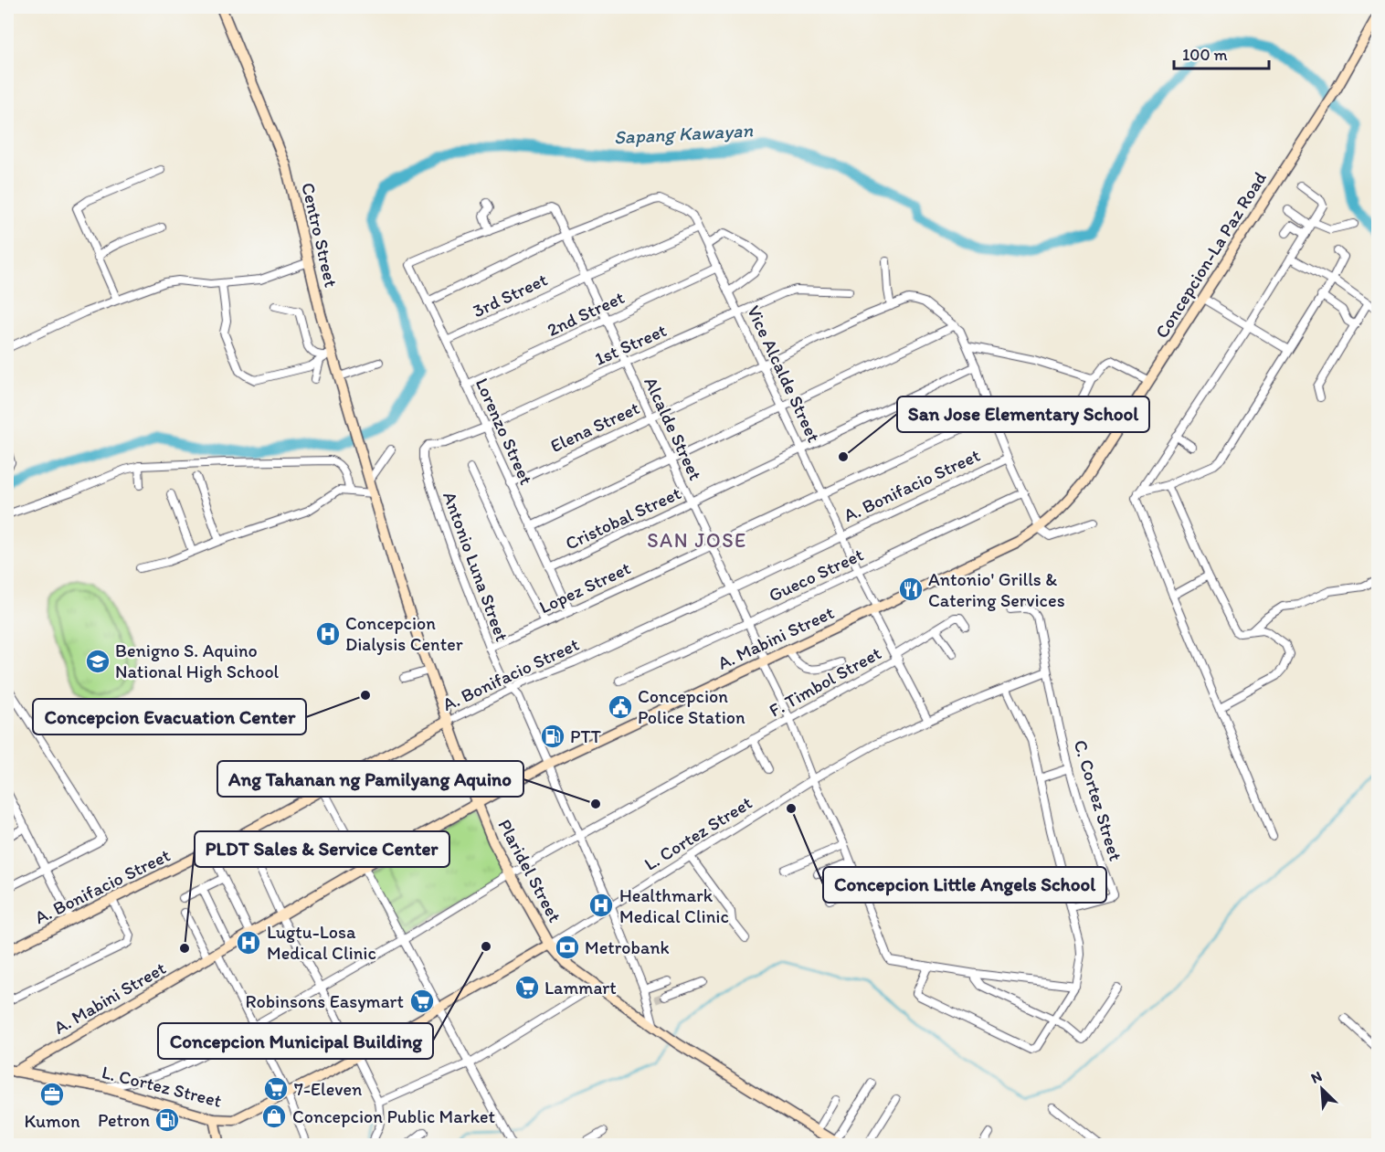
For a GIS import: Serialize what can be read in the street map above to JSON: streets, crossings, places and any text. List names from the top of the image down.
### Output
{
  "streets": {
    "street": [
      "Centro Street",
      "Concepcion-La Paz Road",
      "3rd Street",
      "2nd Street",
      "1st Street",
      "Vice Alcalde Street",
      "Elena Street",
      "Alcalde Street",
      "Lorenzo Street",
      "A. Bonifacio Street",
      "Cristobal Street",
      "Antonio Luna Street",
      "Gueco Street",
      "Lopez Street",
      "A. Mabini Street",
      "F. Timbol Street",
      "C. Cortez Street",
      "L. Cortez Street",
      "Plaridel Street"
    ]
  },
  "crossings": [
    ["Centro Street", "Plaridel Street"],
    ["Concepcion-La Paz Road", "A. Mabini Street"],
    ["3rd Street", "Vice Alcalde Street"],
    ["3rd Street", "Alcalde Street"],
    ["3rd Street", "Lorenzo Street"],
    ["2nd Street", "Vice Alcalde Street"],
    ["2nd Street", "Alcalde Street"],
    ["2nd Street", "Lorenzo Street"],
    ["1st Street", "Vice Alcalde Street"],
    ["1st Street", "Alcalde Street"],
    ["1st Street", "Lorenzo Street"],
    ["1st Street", "Antonio Luna Street"],
    ["Vice Alcalde Street", "Elena Street"],
    ["Vice Alcalde Street", "Alcalde Street"],
    ["Vice Alcalde Street", "A. Bonifacio Street"],
    ["Vice Alcalde Street", "Cristobal Street"],
    ["Vice Alcalde Street", "Gueco Street"],
    ["Vice Alcalde Street", "Lopez Street"],
    ["Vice Alcalde Street", "A. Mabini Street"],
    ["Vice Alcalde Street", "F. Timbol Street"],
    ["Vice Alcalde Street", "L. Cortez Street"],
    ["Elena Street", "Alcalde Street"],
    ["Elena Street", "Lorenzo Street"],
    ["Elena Street", "Cristobal Street"],
    ["Alcalde Street", "Lorenzo Street"],
    ["Alcalde Street", "A. Bonifacio Street"],
    ["Alcalde Street", "Cristobal Street"],
    ["Alcalde Street", "Gueco Street"],
    ["Alcalde Street", "Lopez Street"],
    ["Alcalde Street", "A. Mabini Street"],
    ["Alcalde Street", "F. Timbol Street"],
    ["Alcalde Street", "L. Cortez Street"],
    ["Lorenzo Street", "Cristobal Street"],
    ["Lorenzo Street", "Lopez Street"],
    ["A. Bonifacio Street", "Antonio Luna Street"],
    ["A. Bonifacio Street", "Plaridel Street"],
    ["Antonio Luna Street", "Lopez Street"],
    ["Antonio Luna Street", "A. Mabini Street"],
    ["Antonio Luna Street", "F. Timbol Street"],
    ["Antonio Luna Street", "L. Cortez Street"],
    ["Antonio Luna Street", "Plaridel Street"],
    ["A. Mabini Street", "L. Cortez Street"],
    ["A. Mabini Street", "Plaridel Street"],
    ["F. Timbol Street", "L. Cortez Street"],
    ["F. Timbol Street", "Plaridel Street"],
    ["C. Cortez Street", "L. Cortez Street"],
    ["L. Cortez Street", "Plaridel Street"]
  ],
  "districts": ["SAN JOSE"],
  "water": ["Sapang Kawayan"],
  "places": {
    "other": [
      "San Jose Elementary School",
      "Concepcion Evacuation Center",
      "Ang Tahanan ng Pamilyang Aquino",
      "Concepcion Little Angels School",
      "Concepcion Municipal Building",
      "PLDT Sales & Service Center"
    ],
    "restaurant": ["Antonio' Grills & Catering Services"],
    "hospital": ["Concepcion Dialysis Center", "Healthmark Medical Clinic", "Lugtu-Losa Medical Clinic"],
    "school or university": ["Benigno S. Aquino National High School"],
    "public building": ["Concepcion Police Station"],
    "fuel station": ["PTT", "Petron"],
    "bank": ["Metrobank"],
    "supermarket": ["Lammart", "Robinsons Easymart", "7-Eleven"],
    "office": ["Kumon"],
    "shop": ["Concepcion Public Market"]
  },
  "scale_bar": "100 m",
  "north": "top left"
}
